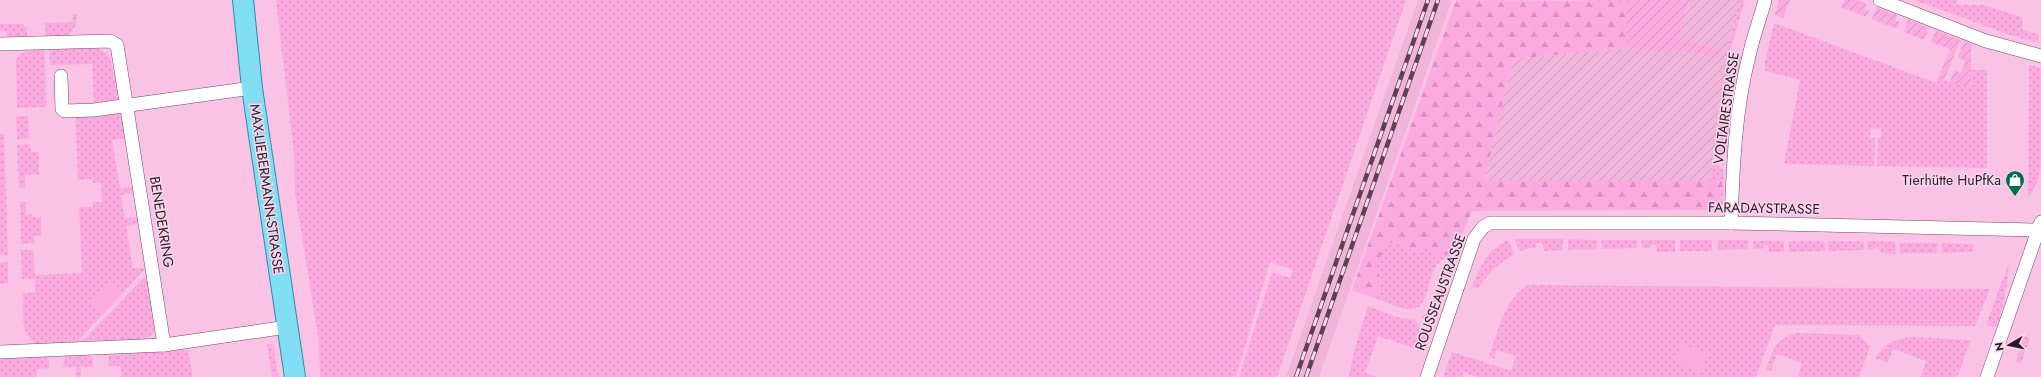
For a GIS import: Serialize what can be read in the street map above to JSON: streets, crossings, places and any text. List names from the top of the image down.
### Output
{
  "streets": {
    "main road": ["MAX-LIEBERMANN-STRASSE"],
    "street": [
      "VOLTAIRESTRASSE",
      "FARADAYSTRASSE",
      "BENEDEKRING",
      "ROUSSEAUSTRASSE"
    ]
  },
  "crossings": [
    ["VOLTAIRESTRASSE", "FARADAYSTRASSE"],
    ["FARADAYSTRASSE", "ROUSSEAUSTRASSE"]
  ],
  "places": {
    "shop": ["Tierhütte HuPfKa"]
  },
  "north": "left"
}
